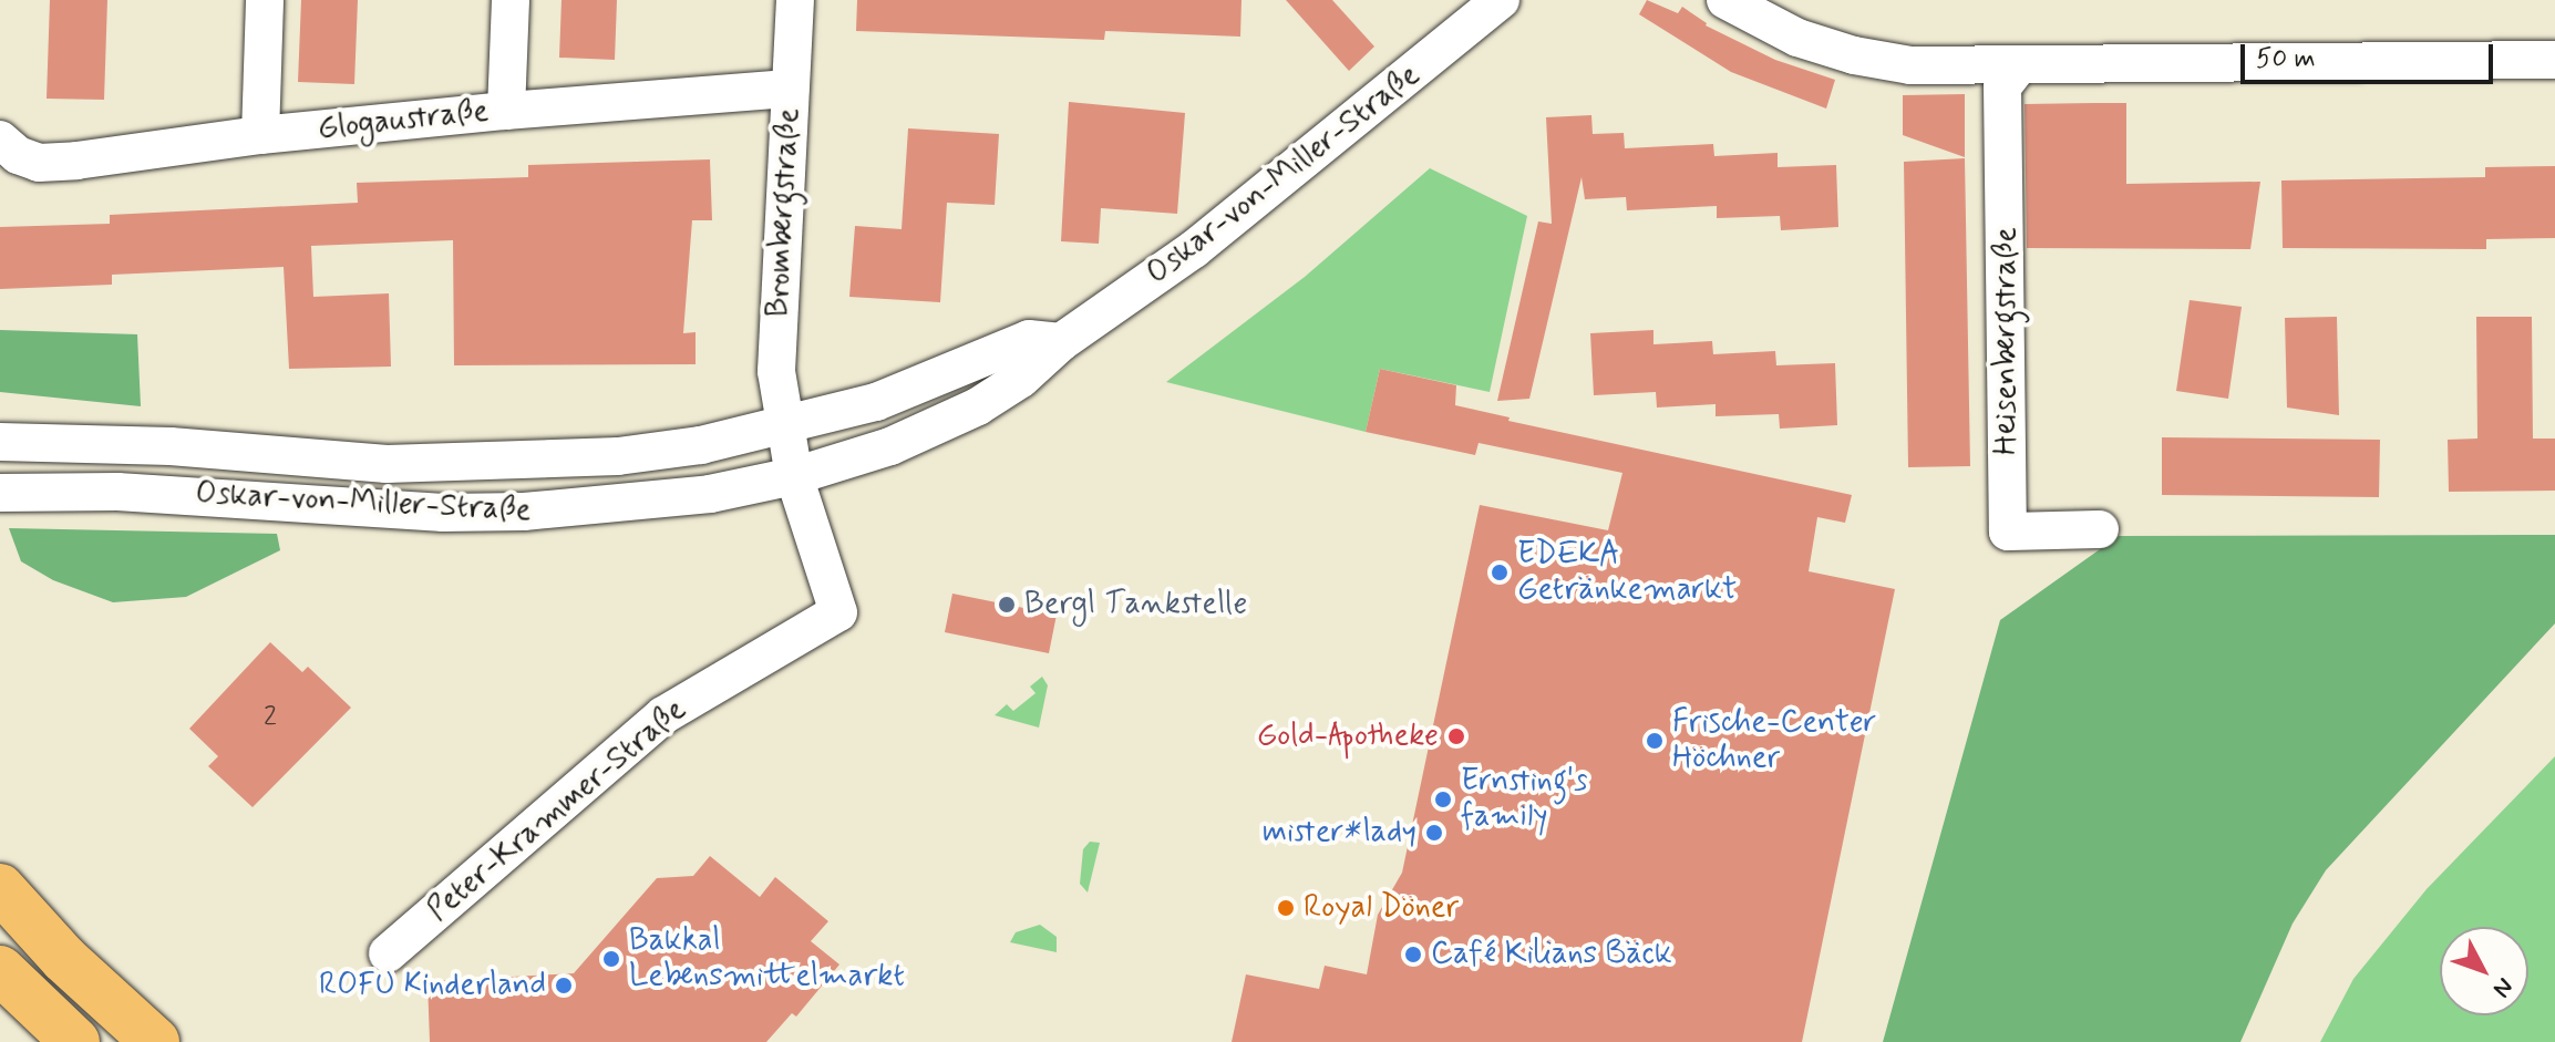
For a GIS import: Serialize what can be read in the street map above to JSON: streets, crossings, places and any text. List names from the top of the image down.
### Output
{
  "streets": {
    "street": [
      "Glogaustraße",
      "Oskar-von-Miller-Straße",
      "Brombergstraße",
      "Heisenbergstraße",
      "Peter-Krammer-Straße"
    ]
  },
  "crossings": [
    ["Glogaustraße", "Brombergstraße"],
    ["Oskar-von-Miller-Straße", "Brombergstraße"],
    ["Oskar-von-Miller-Straße", "Peter-Krammer-Straße"],
    ["Brombergstraße", "Peter-Krammer-Straße"]
  ],
  "places": [
    "EDEKA Getränkemarkt",
    "Bergl Tankstelle",
    "Gold-Apotheke",
    "Frische-Center Höchner",
    "Ernsting's family",
    "mister*lady",
    "Royal Döner",
    "Café Kilians Bäck",
    "Bakkal Lebensmittelmarkt",
    "ROFU Kinderland"
  ],
  "house_numbers": ["2"],
  "scale_bar": "50 m",
  "north": "bottom right"
}
